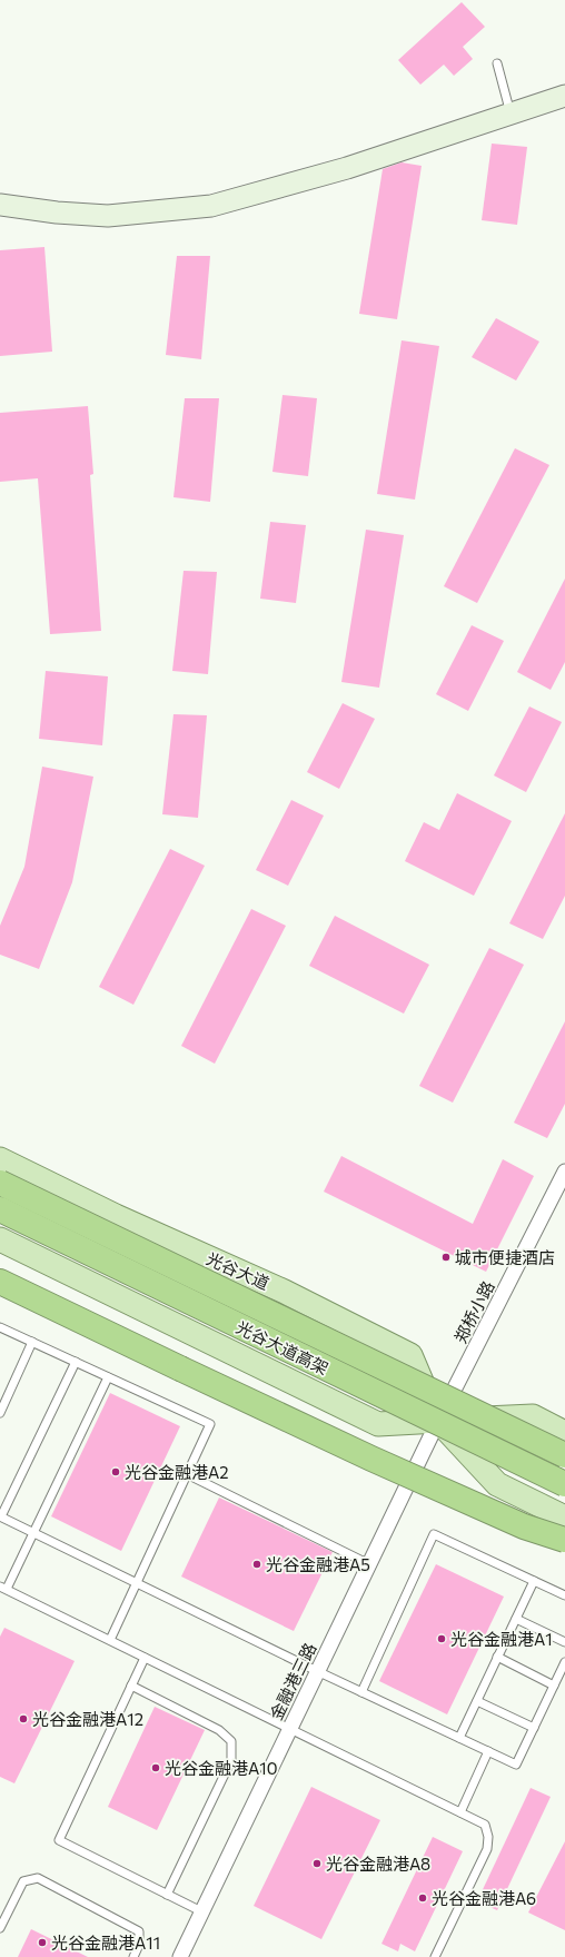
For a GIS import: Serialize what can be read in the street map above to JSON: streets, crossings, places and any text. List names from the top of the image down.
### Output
{
  "streets": {
    "highway": ["光谷大道高架"],
    "main road": ["光谷大道"],
    "street": ["郑桥小路", "金融港三路"]
  },
  "crossings": [
    ["光谷大道", "郑桥小路"],
    ["光谷大道", "金融港三路"],
    ["郑桥小路", "金融港三路"]
  ],
  "places": [
    "城市便捷酒店",
    "光谷金融港A2",
    "光谷金融港A5",
    "光谷金融港A1",
    "光谷金融港A12",
    "光谷金融港A10",
    "光谷金融港A8",
    "光谷金融港A6",
    "光谷金融港A11"
  ]
}
